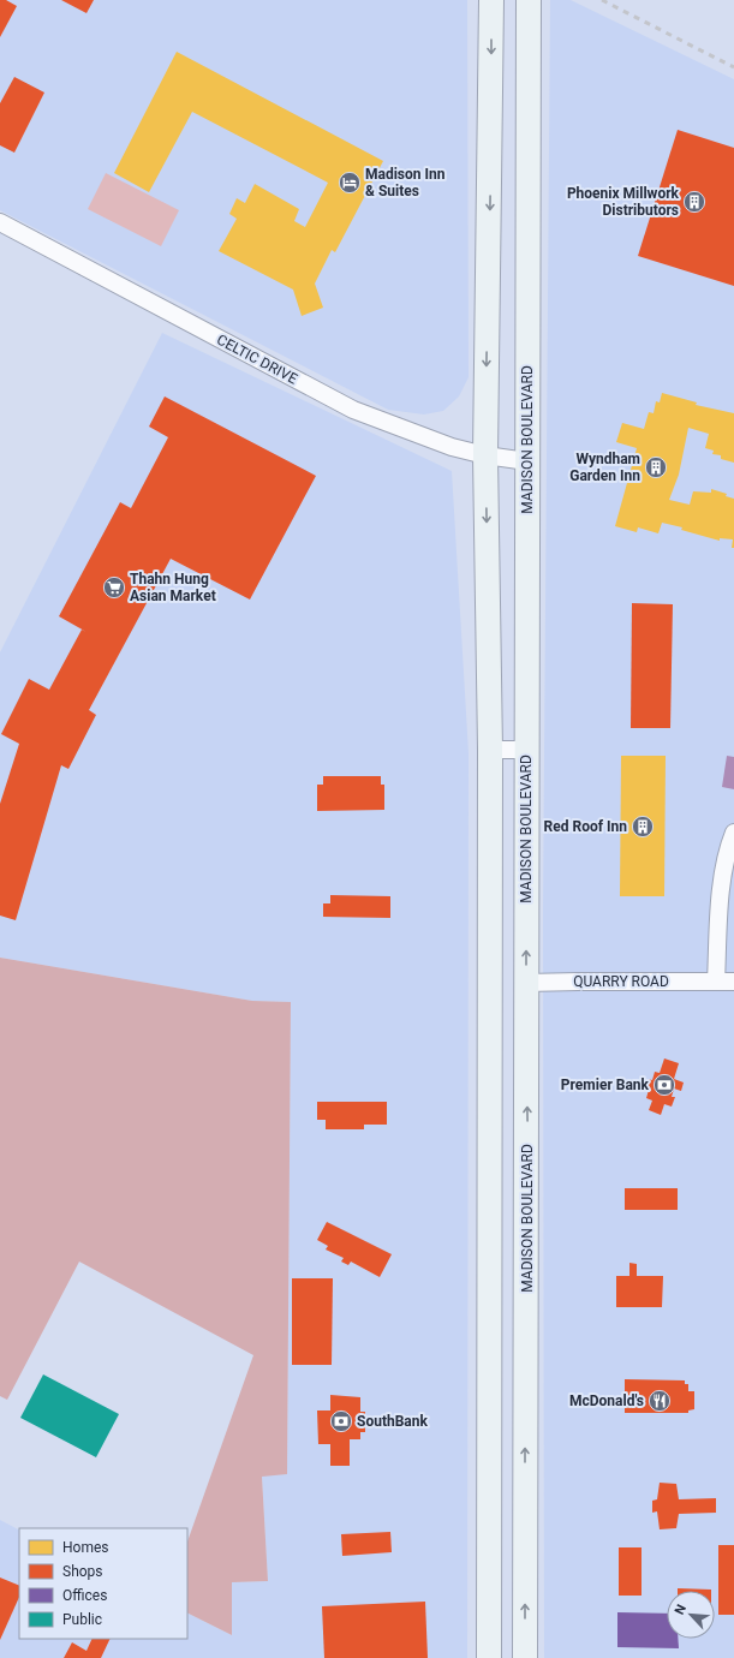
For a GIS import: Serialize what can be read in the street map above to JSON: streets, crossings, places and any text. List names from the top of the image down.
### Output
{
  "streets": {
    "main road": ["MADISON BOULEVARD"],
    "street": ["CELTIC DRIVE", "QUARRY ROAD"]
  },
  "crossings": [
    ["CELTIC DRIVE", "MADISON BOULEVARD"],
    ["MADISON BOULEVARD", "QUARRY ROAD"]
  ],
  "places": {
    "hotel": ["Madison Inn & Suites"],
    "building": ["Phoenix Millwork Distributors", "Wyndham Garden Inn", "Red Roof Inn"],
    "supermarket": ["Thahn Hung Asian Market"],
    "bank": ["Premier Bank", "SouthBank"],
    "restaurant": ["McDonald's"]
  },
  "legend": [
    "Homes",
    "Shops",
    "Offices",
    "Public"
  ],
  "north": "top left"
}
